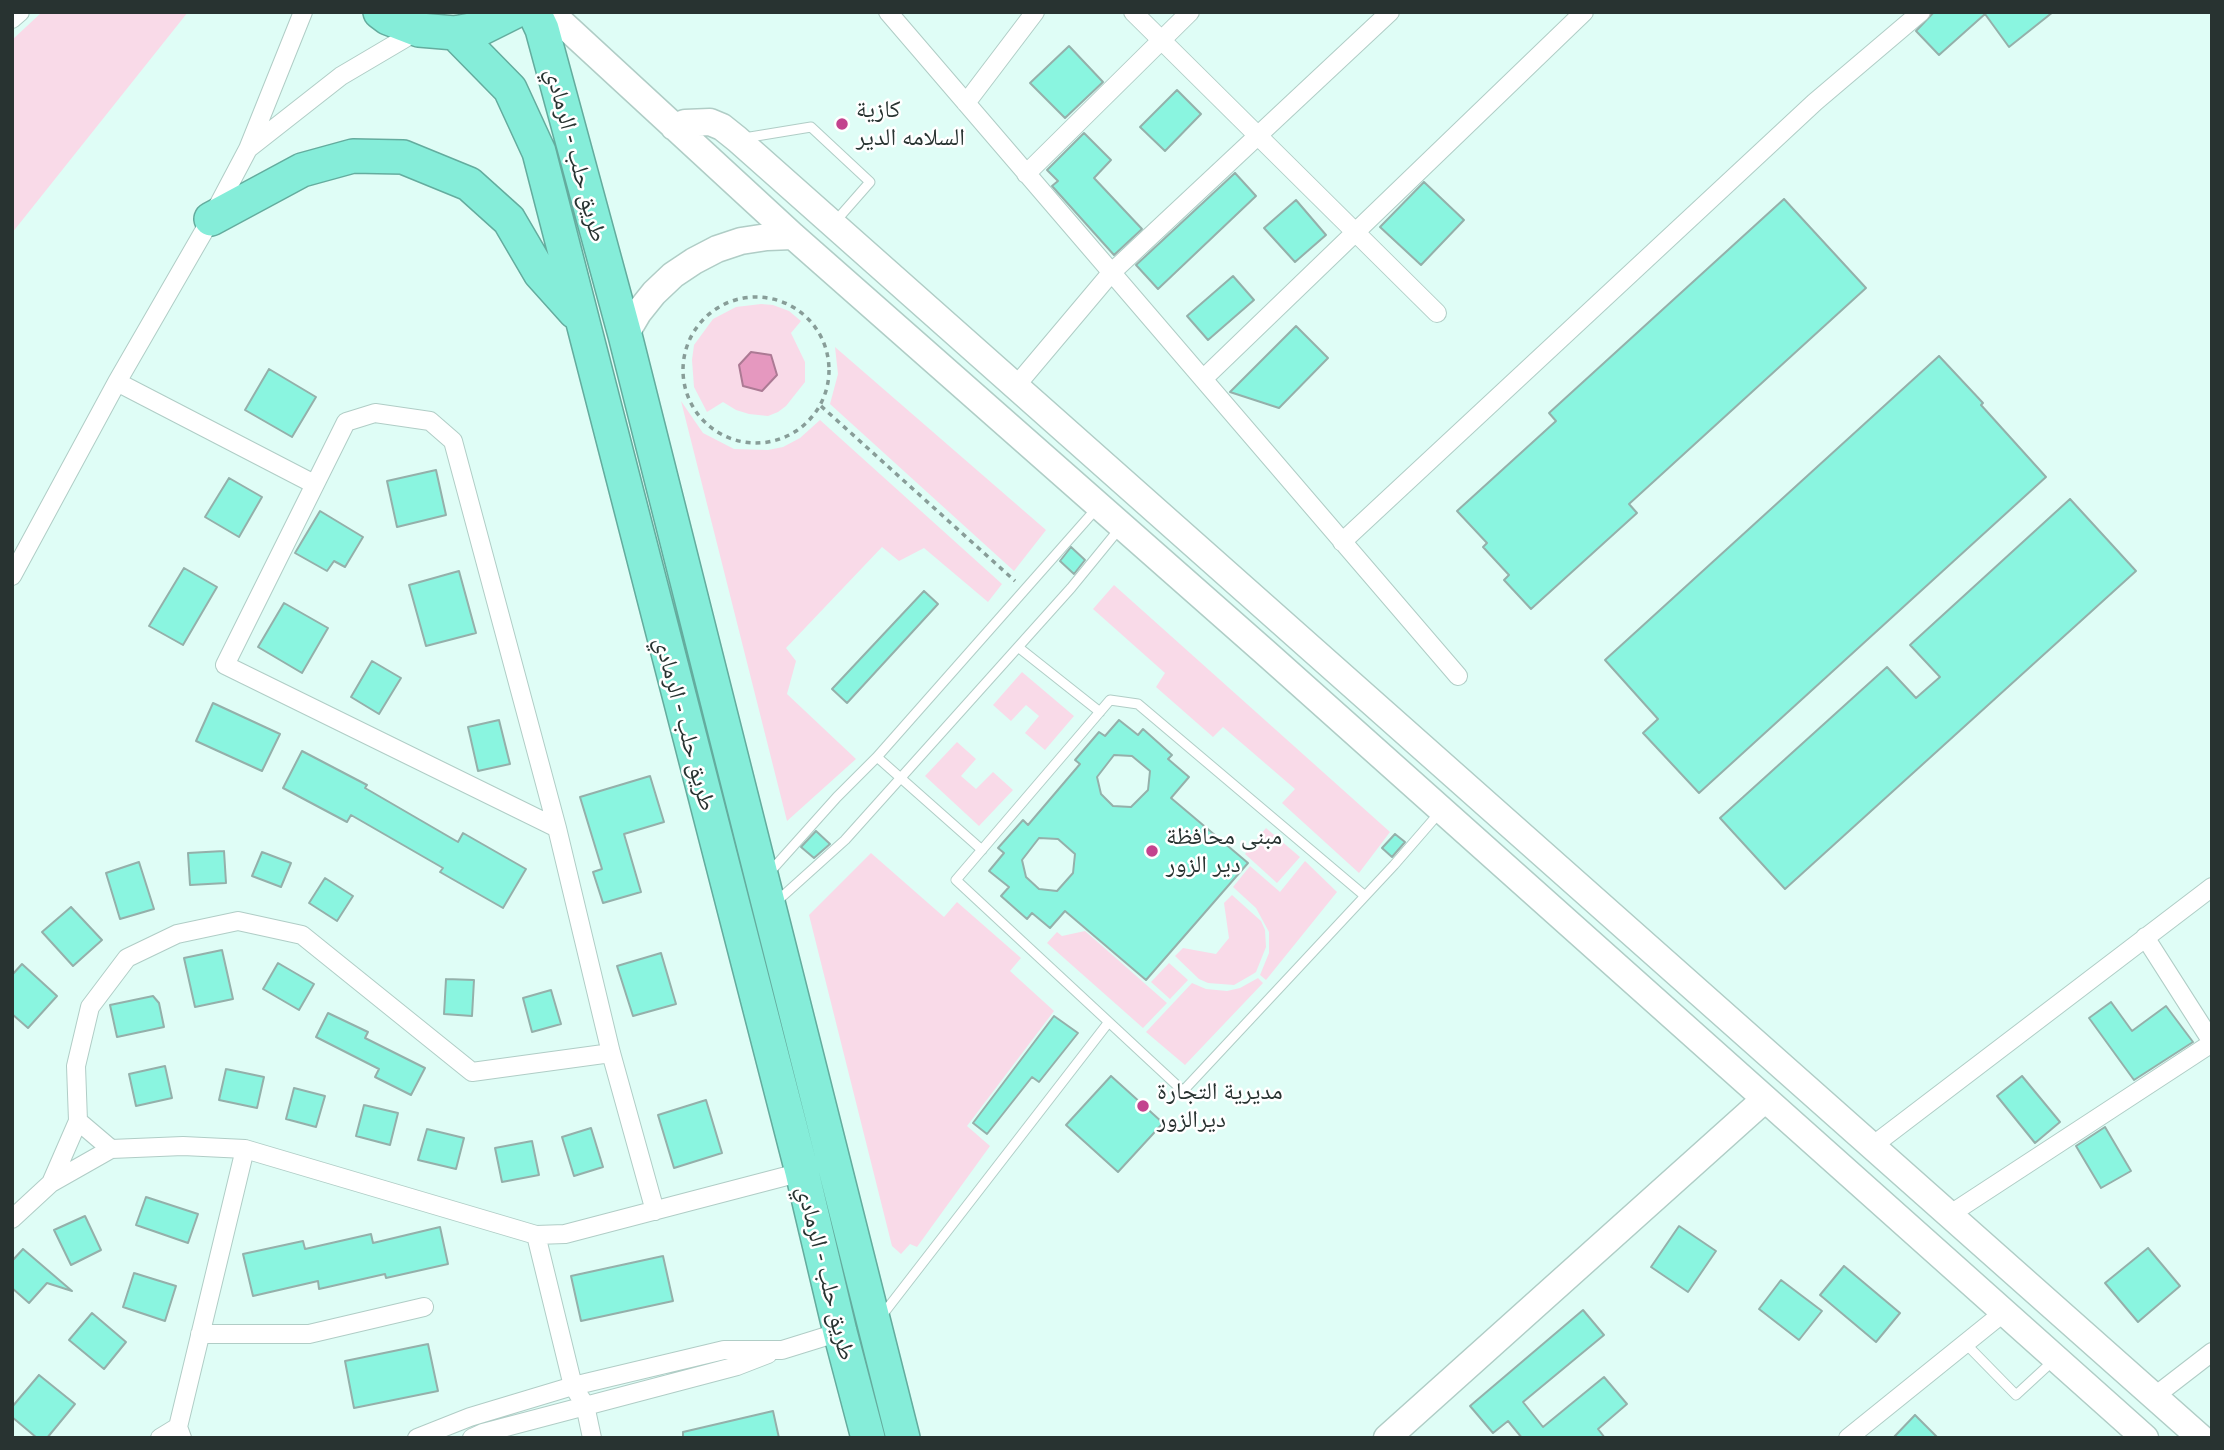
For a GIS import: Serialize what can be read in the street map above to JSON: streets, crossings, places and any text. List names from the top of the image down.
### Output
{
  "streets": {
    "highway": ["طريق حلب - الرمادي"]
  },
  "places": ["كازية السلامه الدير", "مبنى محافظة دير الزور", "مديرية التجارة ديرالزور"]
}
